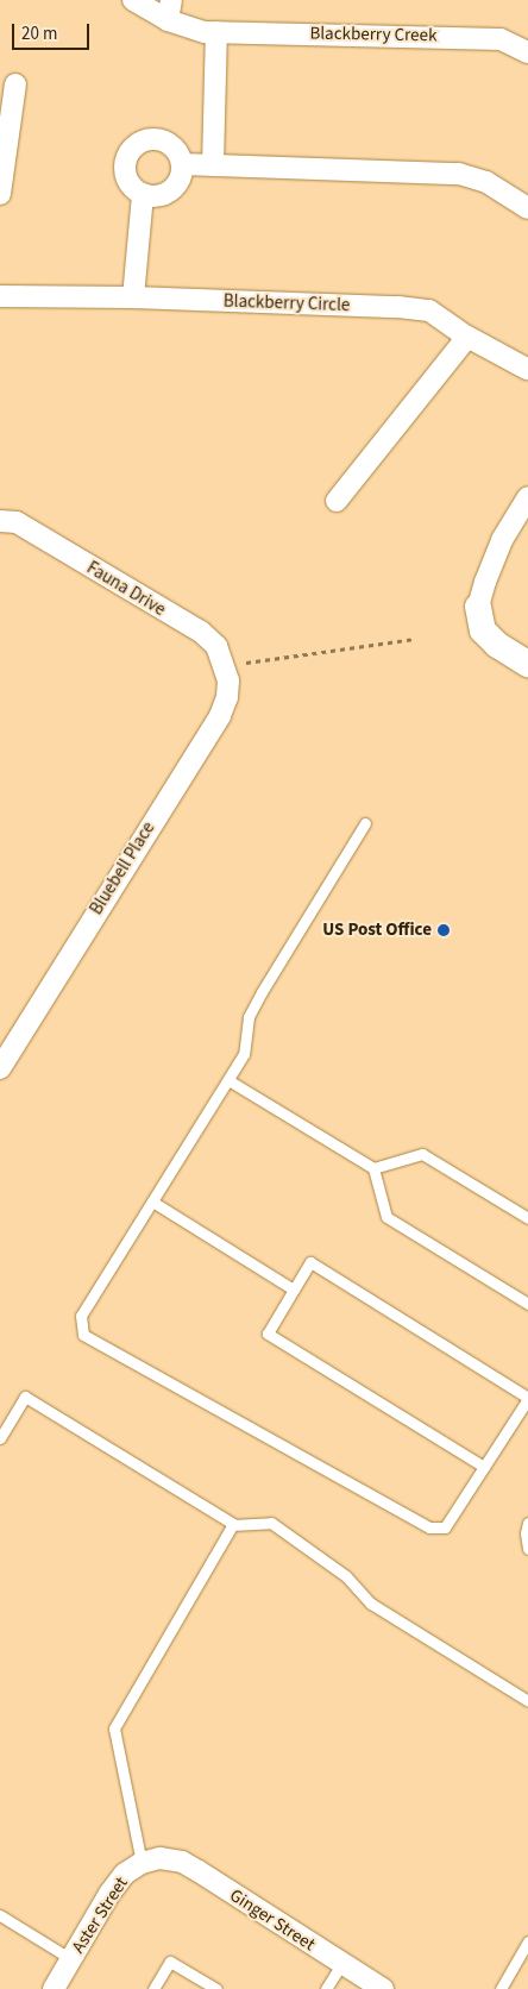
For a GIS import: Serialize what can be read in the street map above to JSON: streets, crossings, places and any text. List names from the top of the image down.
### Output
{
  "streets": {
    "street": [
      "Blackberry Creek",
      "Blackberry Circle",
      "Fauna Drive",
      "Bluebell Place",
      "Aster Street",
      "Ginger Street"
    ]
  },
  "crossings": [
    ["Fauna Drive", "Bluebell Place"],
    ["Aster Street", "Ginger Street"]
  ],
  "places": ["US Post Office"],
  "scale_bar": "20 m"
}
